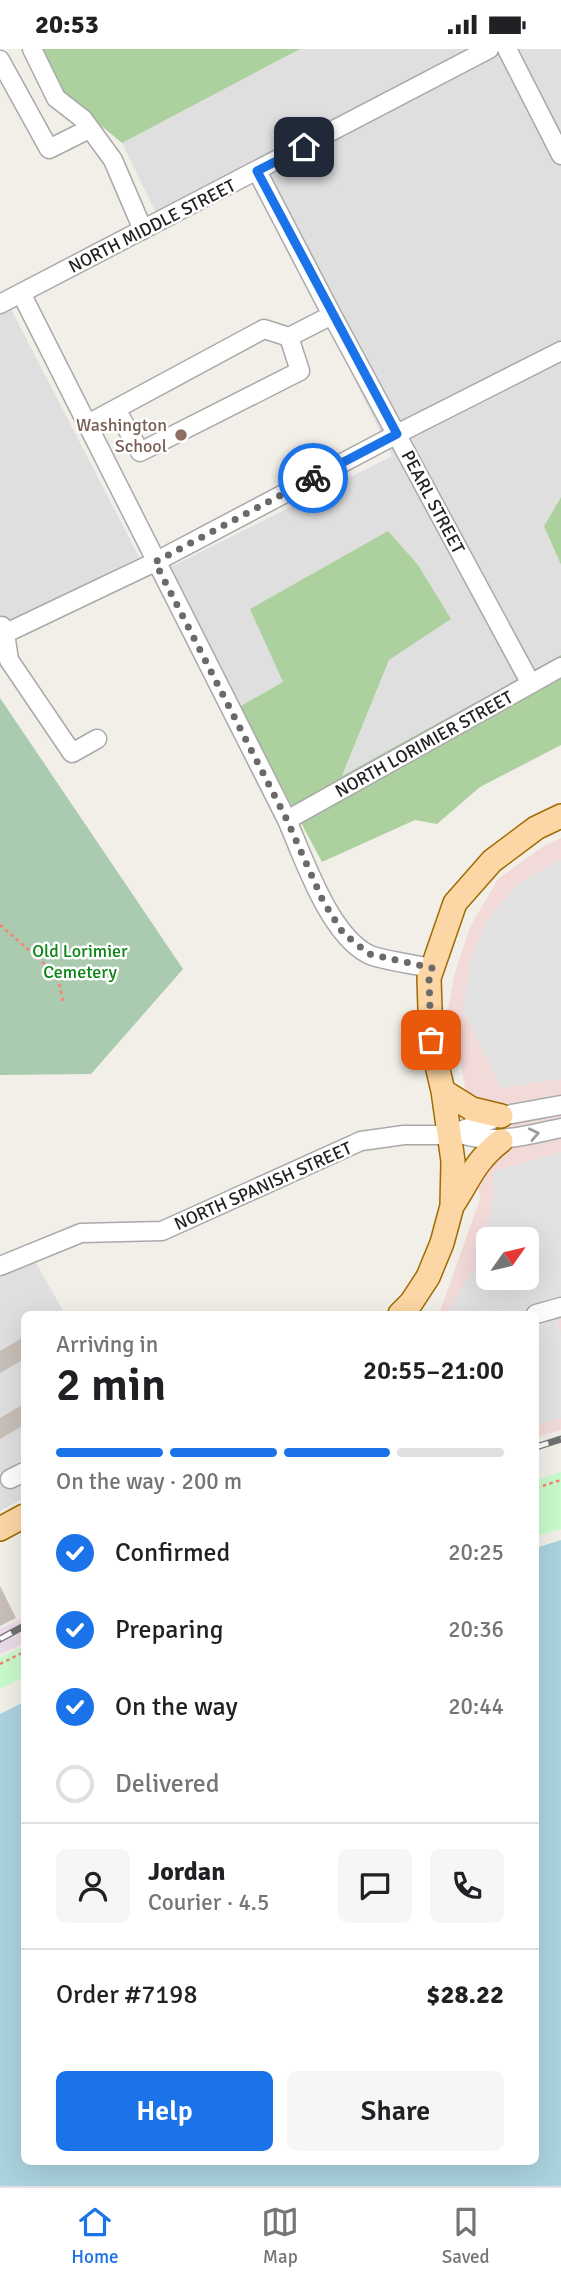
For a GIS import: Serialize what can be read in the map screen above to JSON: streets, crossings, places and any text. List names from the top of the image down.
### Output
{
  "streets": {
    "street": [
      "NORTH MIDDLE STREET",
      "PEARL STREET",
      "NORTH LORIMIER STREET",
      "NORTH SPANISH STREET"
    ]
  },
  "crossings": [
    ["NORTH MIDDLE STREET", "PEARL STREET"],
    ["PEARL STREET", "NORTH LORIMIER STREET"]
  ],
  "parks": ["Old Lorimier Cemetery"],
  "places": ["Washington School"],
  "north": "top right",
  "page": {
    "status": "20:53",
    "heading": ["2 min", "Arriving in", "20:55–21:00"],
    "panel": [
      "Jordan",
      "Courier · 4.5",
      "Order #7198",
      "$28.22"
    ],
    "bar": "On the way · 200 m",
    "list": [
      ["Confirmed", "20:25"],
      ["Preparing", "20:36"],
      ["On the way", "20:44"],
      "Delivered"
    ],
    "buttons": ["Help", "Share"],
    "tabs": ["Home", "Map", "Saved"]
  }
}
